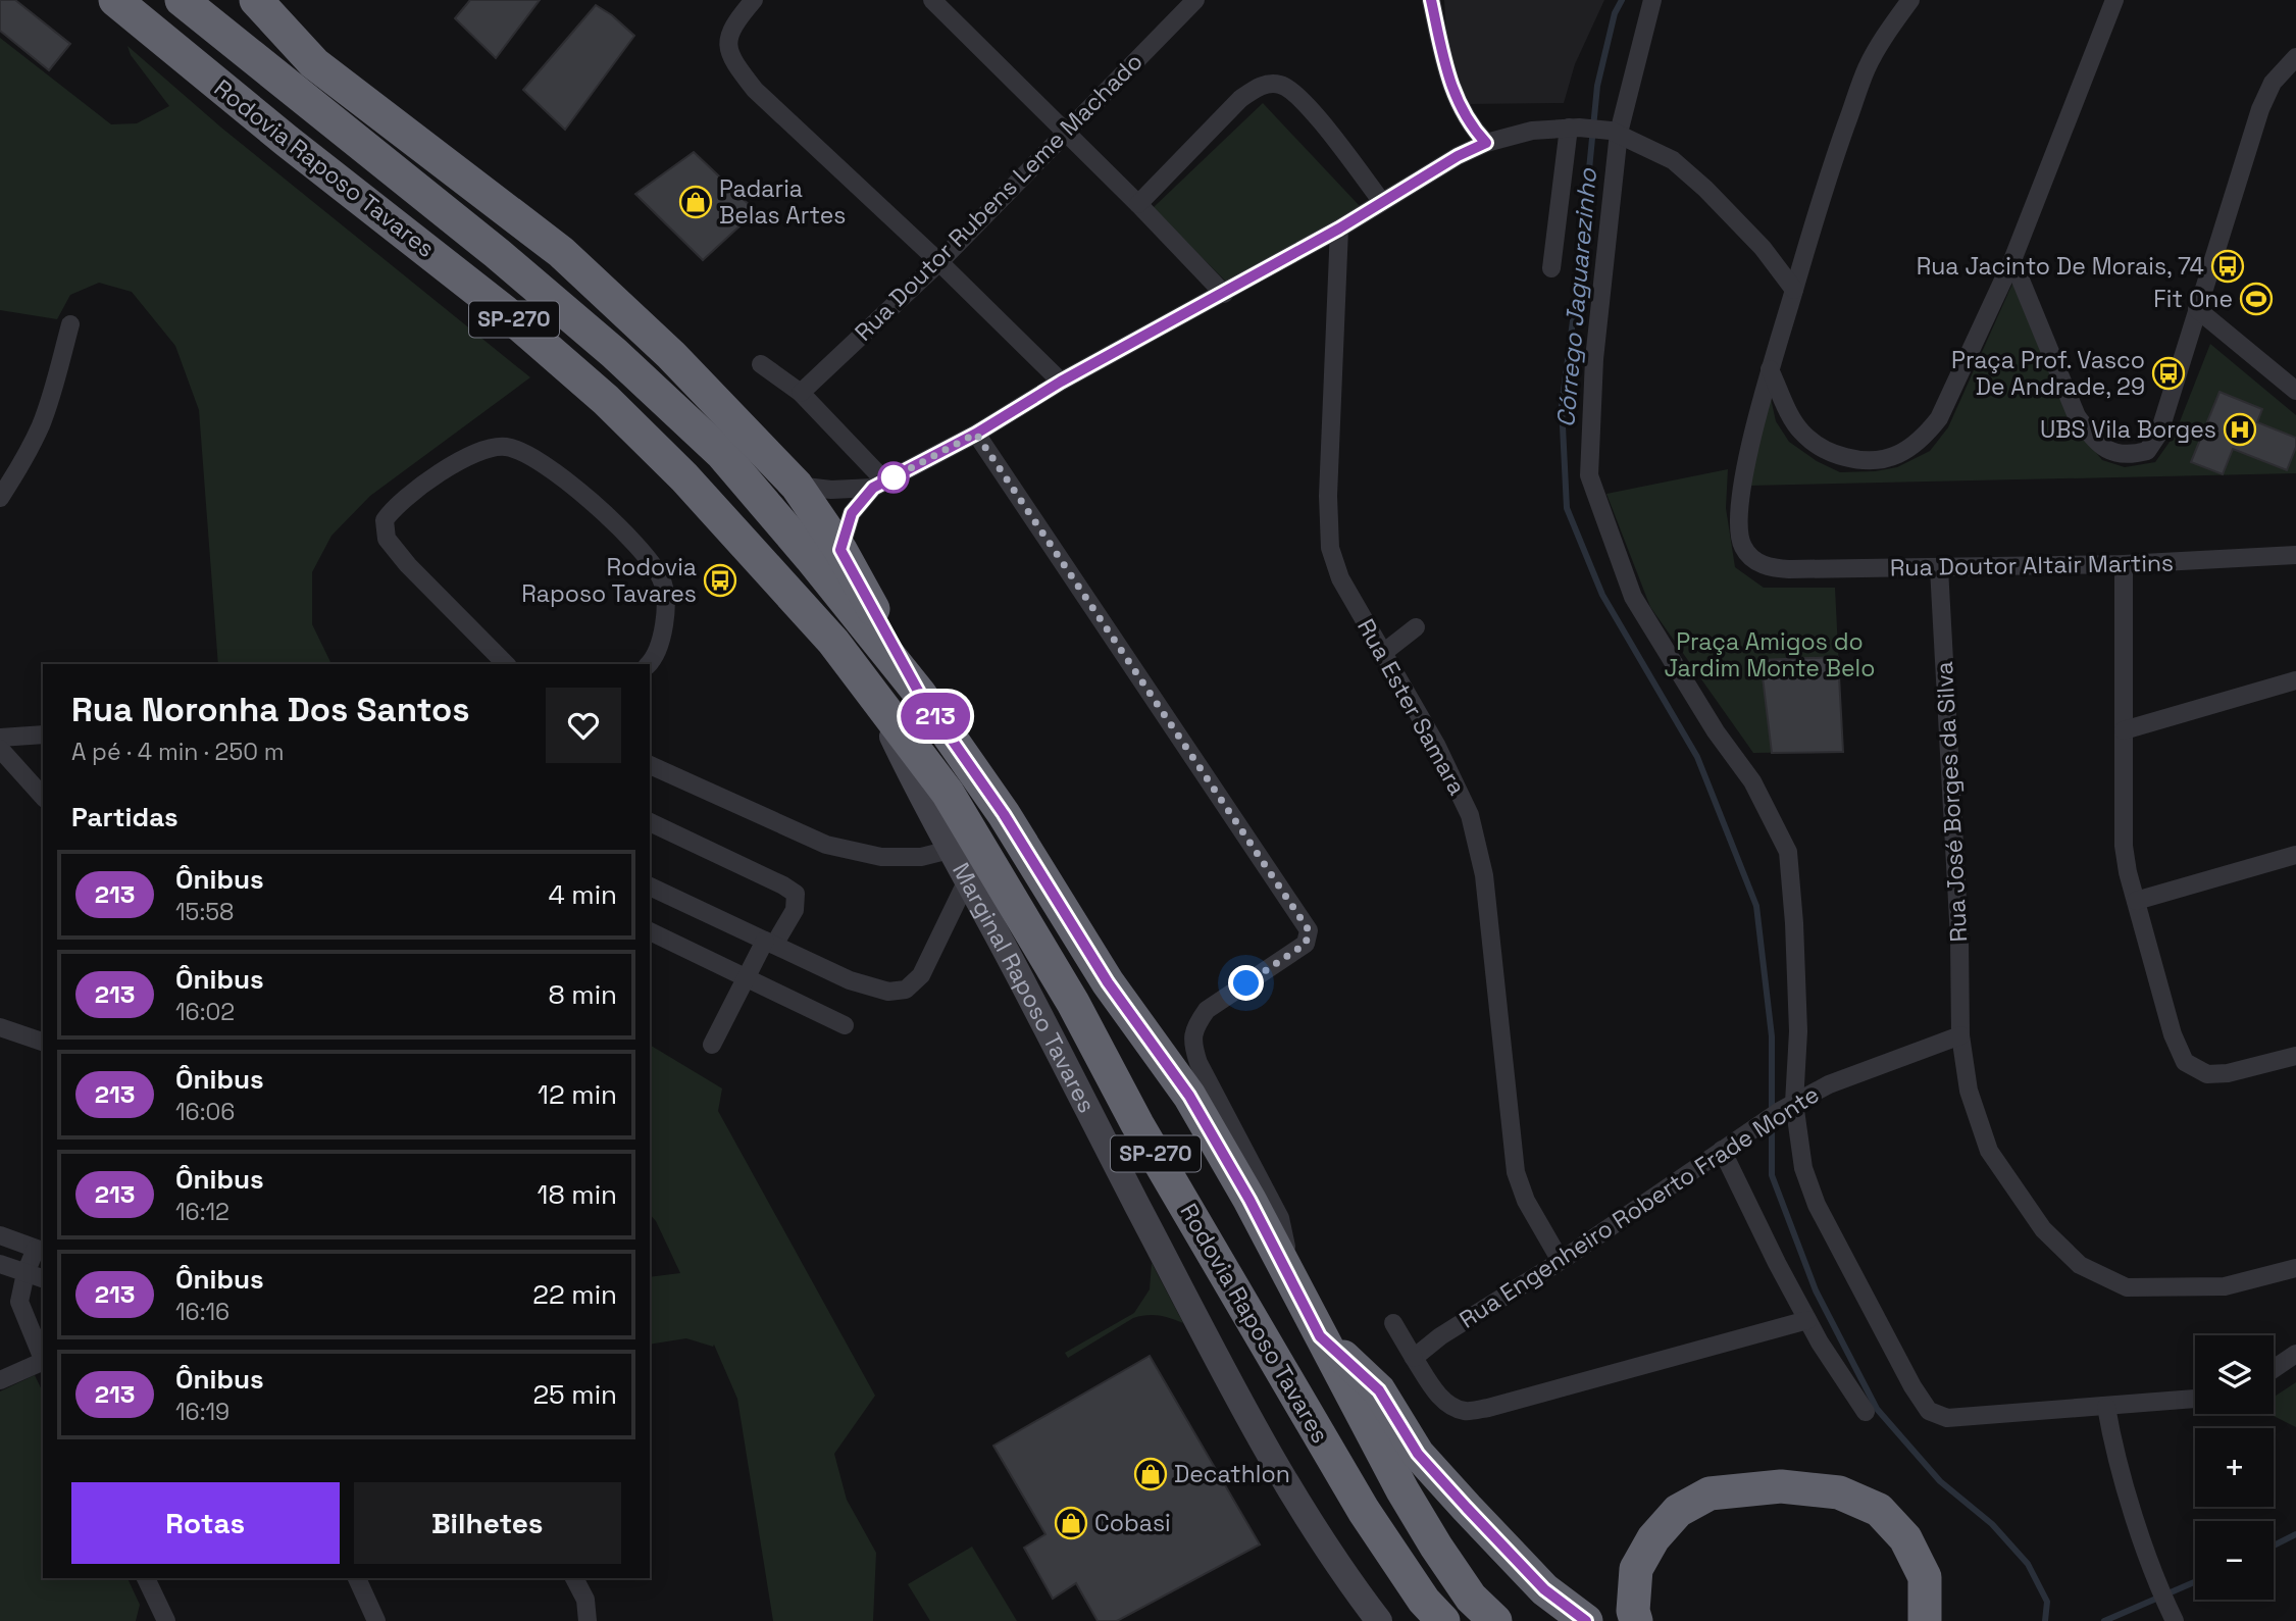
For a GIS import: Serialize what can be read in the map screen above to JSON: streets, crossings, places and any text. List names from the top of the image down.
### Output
{
  "streets": {
    "highway": ["Rodovia Raposo Tavares", "SP-270"],
    "main road": ["Marginal Raposo Tavares"],
    "street": [
      "Rua Doutor Rubens Leme Machado",
      "Rua Doutor Altair Martins",
      "Rua Ester Samara",
      "Rua José Borges da Silva",
      "Rua Engenheiro Roberto Frade Monte"
    ]
  },
  "crossings": [
    ["Rodovia Raposo Tavares", "Marginal Raposo Tavares"],
    ["Rua Doutor Altair Martins", "Rua José Borges da Silva"],
    ["Rua Ester Samara", "Rua Engenheiro Roberto Frade Monte"],
    ["Rua José Borges da Silva", "Rua Engenheiro Roberto Frade Monte"]
  ],
  "water": ["Córrego Jaguarezinho"],
  "parks": ["Praça Amigos do Jardim Monte Belo"],
  "places": {
    "shop": ["Padaria Belas Artes", "Decathlon", "Cobasi"],
    "bus stop": ["Rua Jacinto De Morais, 74", "Praça Prof. Vasco De Andrade, 29", "Rodovia Raposo Tavares"],
    "sports": ["Fit One"],
    "hospital": ["UBS Vila Borges"]
  },
  "lines": ["bus line 213"],
  "page": {
    "on_map": "213",
    "heading": [
      ["Rua Noronha Dos Santos", "A pé · 4 min · 250 m"],
      "Partidas"
    ],
    "list": [
      {
        "mark": "213",
        "name": "Ônibus",
        "note": "15:58",
        "value": "4 min"
      },
      {
        "mark": "213",
        "name": "Ônibus",
        "note": "16:02",
        "value": "8 min"
      },
      {
        "mark": "213",
        "name": "Ônibus",
        "note": "16:06",
        "value": "12 min"
      },
      {
        "mark": "213",
        "name": "Ônibus",
        "note": "16:12",
        "value": "18 min"
      },
      {
        "mark": "213",
        "name": "Ônibus",
        "note": "16:16",
        "value": "22 min"
      },
      {
        "mark": "213",
        "name": "Ônibus",
        "note": "16:19",
        "value": "25 min"
      }
    ],
    "map_buttons": ["+", "−"],
    "buttons": ["Rotas", "Bilhetes"]
  }
}
